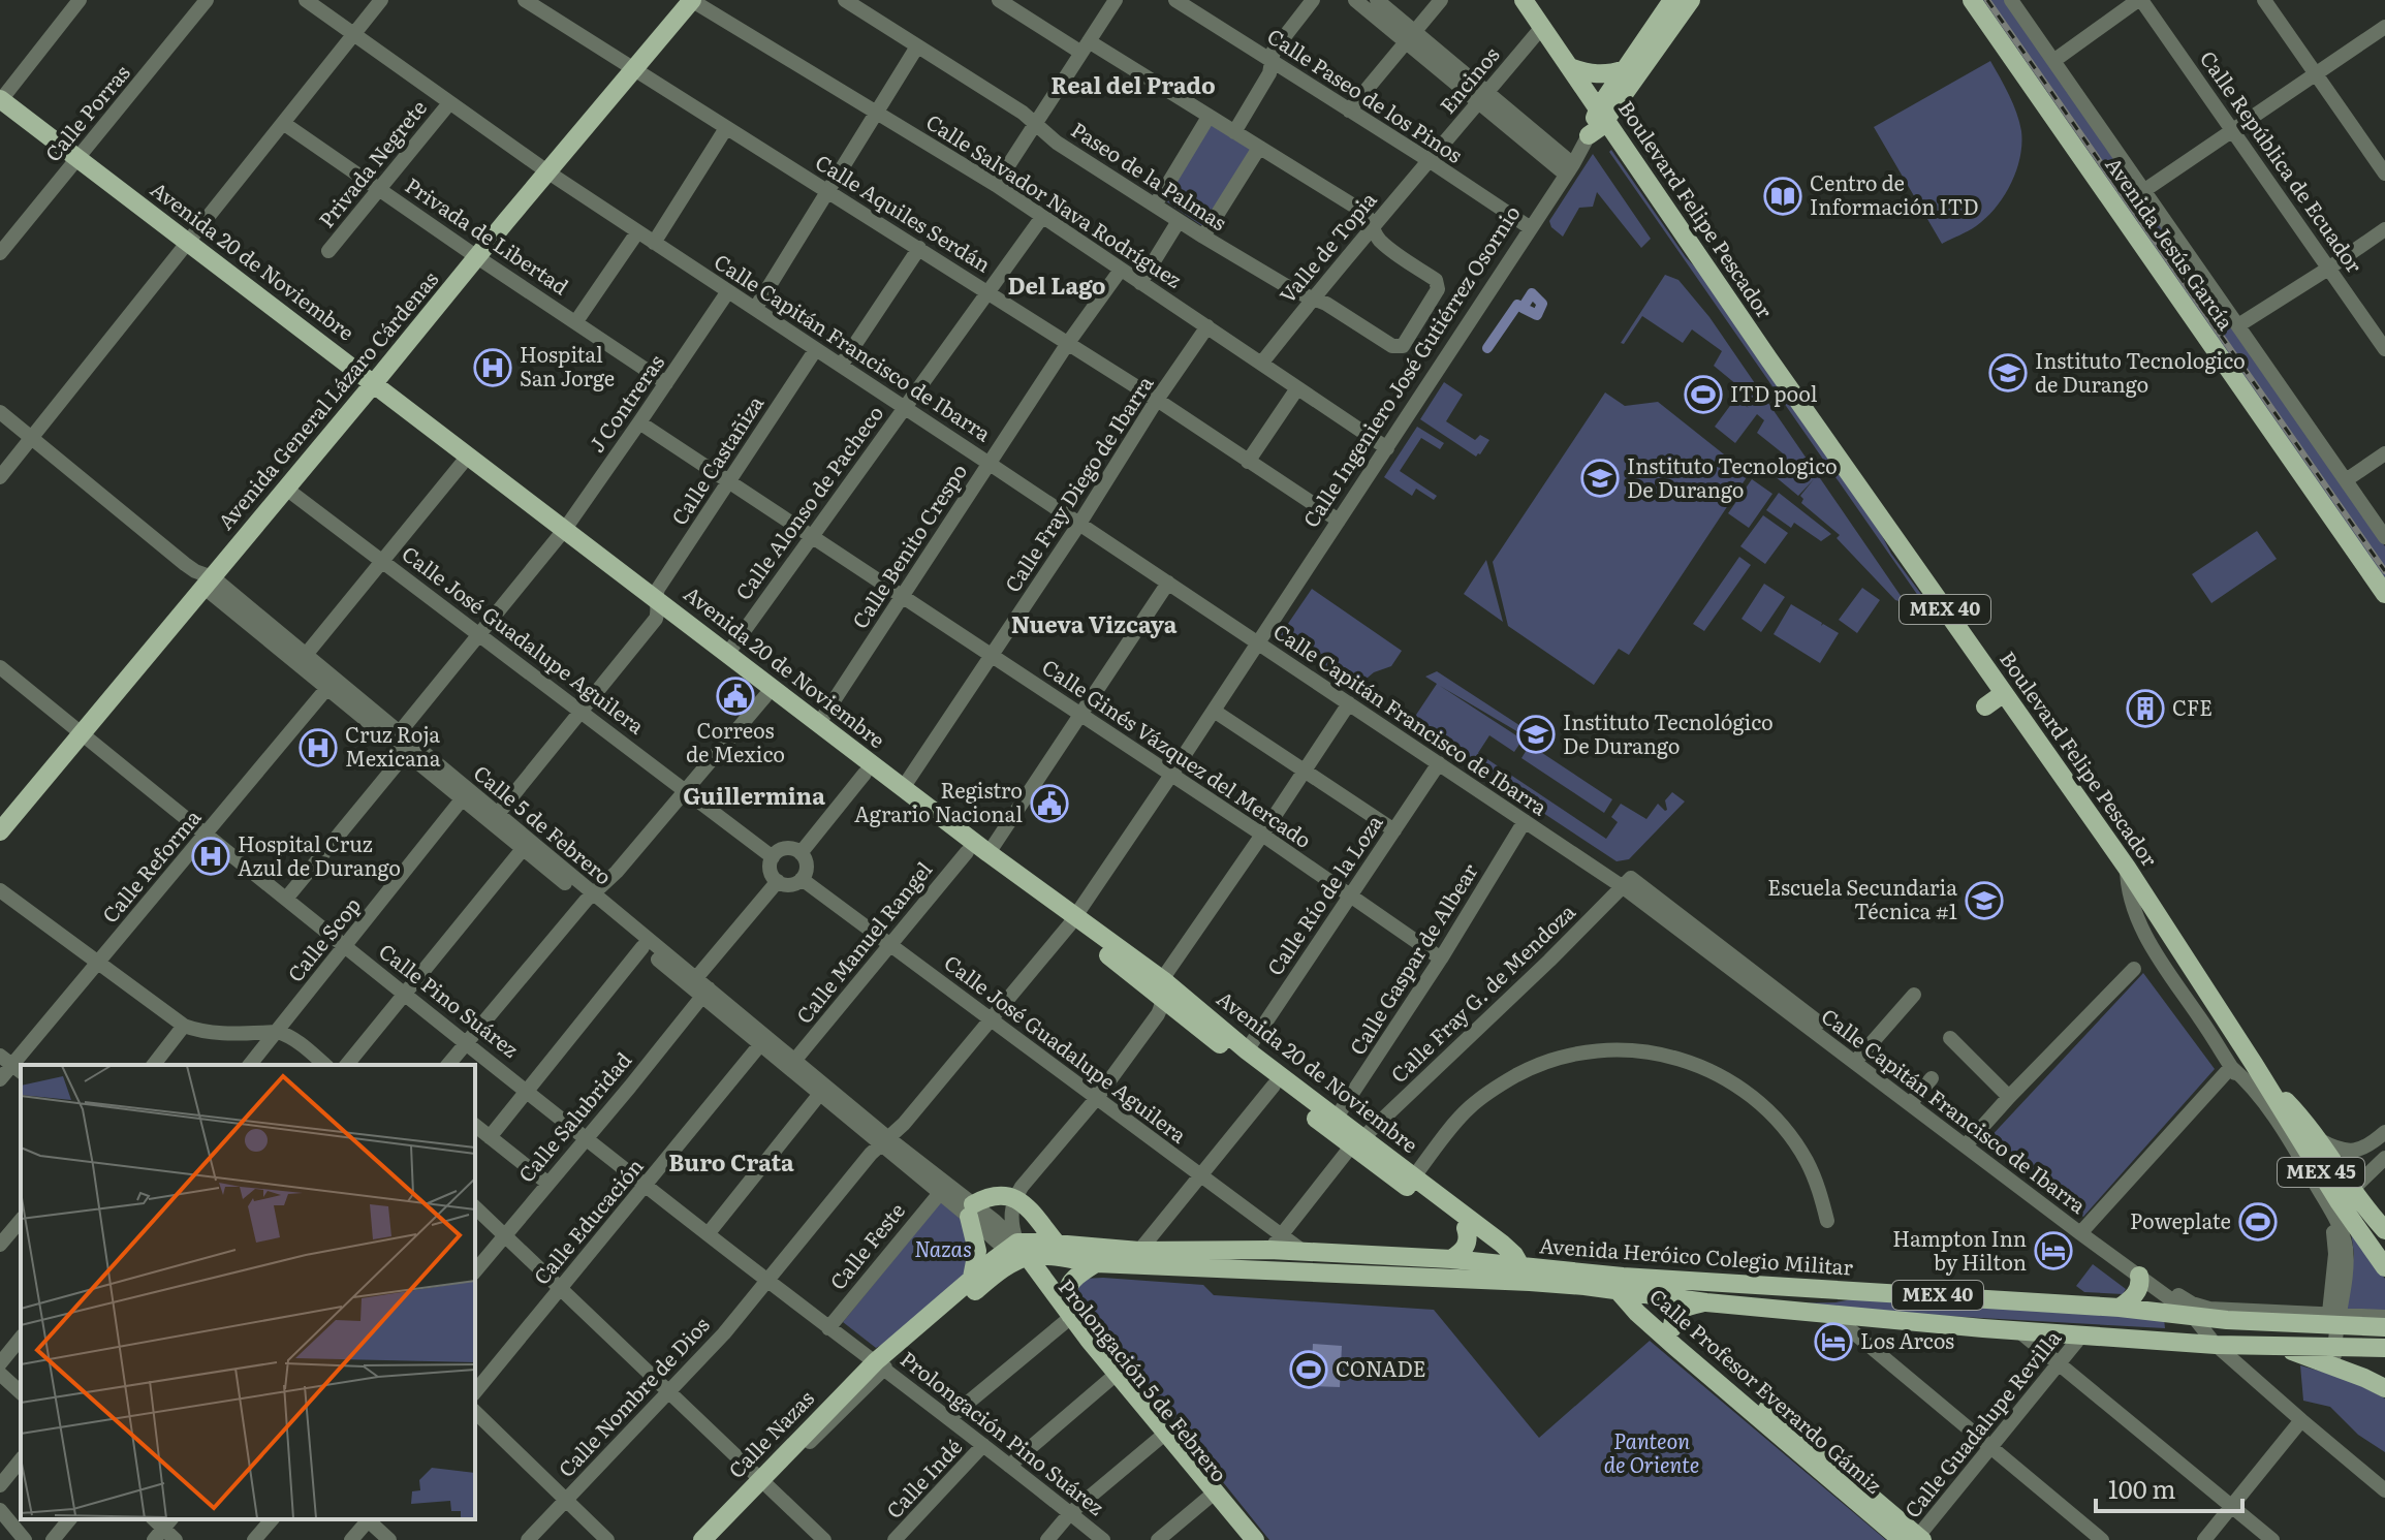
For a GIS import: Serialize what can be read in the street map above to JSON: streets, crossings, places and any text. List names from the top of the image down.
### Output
{
  "streets": {
    "main road": [
      "Boulevard Felipe Pescador",
      "Avenida Jesús García",
      "Avenida 20 de Noviembre",
      "Calle Ingeniero José Gutiérrez Osornio",
      "Avenida General Lázaro Cárdenas",
      "MEX 40",
      "MEX 45",
      "Avenida Heróico Colegio Militar",
      "Prolongación 5 de Febrero",
      "Calle Profesor Everardo Gámiz",
      "Calle Nazas"
    ],
    "street": [
      "Encinos",
      "Calle Paseo de los Pinos",
      "Calle Porras",
      "Calle República de Ecuador",
      "Privada Negrete",
      "Paseo de la Palmas",
      "Calle Salvador Nava Rodríguez",
      "Calle Aquiles Serdán",
      "Privada de Libertad",
      "Valle de Topia",
      "Calle Capitán Francisco de Ibarra",
      "J Contreras",
      "Calle Castañiza",
      "Calle Fray Diego de Ibarra",
      "Calle Alonso de Pacheco",
      "Calle Benito Crespo",
      "Calle José Guadalupe Aguilera",
      "Calle Ginés Vázquez del Mercado",
      "Calle 5 de Febrero",
      "Calle Reforma",
      "Calle Río de la Loza",
      "Calle Scop",
      "Calle Manuel Rangel",
      "Calle Gaspar de Albear",
      "Calle Fray G. de Mendoza",
      "Calle Pino Suárez",
      "Calle Salubridad",
      "Calle Educación",
      "Calle Feste",
      "Calle Nombre de Dios",
      "Calle Guadalupe Revilla",
      "Prolongación Pino Suárez",
      "Calle Indé"
    ]
  },
  "crossings": [
    ["Encinos", "Calle Paseo de los Pinos"],
    ["Encinos", "Boulevard Felipe Pescador"],
    ["Encinos", "Valle de Topia"],
    ["Calle Paseo de los Pinos", "Valle de Topia"],
    ["Calle Paseo de los Pinos", "Calle Ingeniero José Gutiérrez Osornio"],
    ["Calle Porras", "Avenida 20 de Noviembre"],
    ["Privada Negrete", "Privada de Libertad"],
    ["Privada Negrete", "Calle Capitán Francisco de Ibarra"],
    ["Paseo de la Palmas", "Valle de Topia"],
    ["Calle Salvador Nava Rodríguez", "Valle de Topia"],
    ["Calle Salvador Nava Rodríguez", "Calle Ingeniero José Gutiérrez Osornio"],
    ["Calle Salvador Nava Rodríguez", "Avenida General Lázaro Cárdenas"],
    ["Calle Salvador Nava Rodríguez", "Calle Fray Diego de Ibarra"],
    ["Calle Salvador Nava Rodríguez", "Calle Alonso de Pacheco"],
    ["Calle Salvador Nava Rodríguez", "Calle Benito Crespo"],
    ["Boulevard Felipe Pescador", "Calle Ingeniero José Gutiérrez Osornio"],
    ["Boulevard Felipe Pescador", "MEX 40"],
    ["Calle Aquiles Serdán", "Calle Ingeniero José Gutiérrez Osornio"],
    ["Calle Aquiles Serdán", "Avenida General Lázaro Cárdenas"],
    ["Calle Aquiles Serdán", "Calle Fray Diego de Ibarra"],
    ["Calle Aquiles Serdán", "Calle Alonso de Pacheco"],
    ["Calle Aquiles Serdán", "Calle Benito Crespo"],
    ["Privada de Libertad", "Avenida General Lázaro Cárdenas"],
    ["Privada de Libertad", "J Contreras"],
    ["Avenida 20 de Noviembre", "Calle Ingeniero José Gutiérrez Osornio"],
    ["Avenida 20 de Noviembre", "Avenida General Lázaro Cárdenas"],
    ["Avenida 20 de Noviembre", "J Contreras"],
    ["Avenida 20 de Noviembre", "Calle Castañiza"],
    ["Avenida 20 de Noviembre", "Calle Fray Diego de Ibarra"],
    ["Avenida 20 de Noviembre", "Calle Alonso de Pacheco"],
    ["Avenida 20 de Noviembre", "Calle Benito Crespo"],
    ["Avenida 20 de Noviembre", "Calle Río de la Loza"],
    ["Avenida 20 de Noviembre", "Calle Manuel Rangel"],
    ["Avenida 20 de Noviembre", "Calle Gaspar de Albear"],
    ["Avenida 20 de Noviembre", "Calle Fray G. de Mendoza"],
    ["Avenida 20 de Noviembre", "Avenida Heróico Colegio Militar"],
    ["Calle Capitán Francisco de Ibarra", "Calle Ingeniero José Gutiérrez Osornio"],
    ["Calle Capitán Francisco de Ibarra", "Avenida General Lázaro Cárdenas"],
    ["Calle Capitán Francisco de Ibarra", "J Contreras"],
    ["Calle Capitán Francisco de Ibarra", "Calle Castañiza"],
    ["Calle Capitán Francisco de Ibarra", "Calle Fray Diego de Ibarra"],
    ["Calle Capitán Francisco de Ibarra", "Calle Alonso de Pacheco"],
    ["Calle Capitán Francisco de Ibarra", "Calle Benito Crespo"],
    ["Calle Capitán Francisco de Ibarra", "Calle Río de la Loza"],
    ["Calle Capitán Francisco de Ibarra", "Calle Gaspar de Albear"],
    ["Calle Capitán Francisco de Ibarra", "Calle Fray G. de Mendoza"],
    ["Calle Capitán Francisco de Ibarra", "Avenida Heróico Colegio Militar"],
    ["Calle Ingeniero José Gutiérrez Osornio", "Calle José Guadalupe Aguilera"],
    ["Calle Ingeniero José Gutiérrez Osornio", "Calle Ginés Vázquez del Mercado"],
    ["Calle Ingeniero José Gutiérrez Osornio", "Calle Nombre de Dios"],
    ["Avenida General Lázaro Cárdenas", "Calle José Guadalupe Aguilera"],
    ["Avenida General Lázaro Cárdenas", "Calle 5 de Febrero"],
    ["Avenida General Lázaro Cárdenas", "Calle Pino Suárez"],
    ["J Contreras", "Calle José Guadalupe Aguilera"],
    ["J Contreras", "Calle Ginés Vázquez del Mercado"],
    ["J Contreras", "Calle 5 de Febrero"],
    ["Calle Castañiza", "Calle José Guadalupe Aguilera"],
    ["Calle Castañiza", "Calle Ginés Vázquez del Mercado"],
    ["Calle Castañiza", "Calle 5 de Febrero"],
    ["Calle Fray Diego de Ibarra", "Calle Ginés Vázquez del Mercado"],
    ["Calle Alonso de Pacheco", "Calle Ginés Vázquez del Mercado"],
    ["Calle Benito Crespo", "Calle Ginés Vázquez del Mercado"],
    ["Calle José Guadalupe Aguilera", "Calle Manuel Rangel"],
    ["Calle José Guadalupe Aguilera", "Calle Fray G. de Mendoza"],
    ["Calle José Guadalupe Aguilera", "Calle Salubridad"],
    ["Calle José Guadalupe Aguilera", "Avenida Heróico Colegio Militar"],
    ["Calle José Guadalupe Aguilera", "Calle Nombre de Dios"],
    ["Calle Ginés Vázquez del Mercado", "Calle Río de la Loza"],
    ["Calle Ginés Vázquez del Mercado", "Calle Gaspar de Albear"],
    ["Calle 5 de Febrero", "Calle Reforma"],
    ["Calle 5 de Febrero", "Calle Scop"],
    ["Calle 5 de Febrero", "Calle Manuel Rangel"],
    ["Calle 5 de Febrero", "Calle Salubridad"],
    ["Calle 5 de Febrero", "Calle Educación"],
    ["Calle 5 de Febrero", "Calle Feste"],
    ["Calle 5 de Febrero", "Avenida Heróico Colegio Militar"],
    ["Calle 5 de Febrero", "Prolongación 5 de Febrero"],
    ["Calle 5 de Febrero", "Calle Nombre de Dios"],
    ["Calle Reforma", "Calle Pino Suárez"],
    ["Calle Scop", "Calle Pino Suárez"],
    ["Calle Fray G. de Mendoza", "Avenida Heróico Colegio Militar"],
    ["Calle Pino Suárez", "Calle Salubridad"],
    ["Calle Pino Suárez", "Calle Educación"],
    ["Calle Pino Suárez", "Calle Feste"],
    ["Calle Pino Suárez", "Calle Nombre de Dios"],
    ["Calle Pino Suárez", "Prolongación Pino Suárez"],
    ["Calle Pino Suárez", "Calle Nazas"],
    ["Avenida Heróico Colegio Militar", "Prolongación 5 de Febrero"],
    ["Avenida Heróico Colegio Militar", "Calle Profesor Everardo Gámiz"],
    ["Avenida Heróico Colegio Militar", "Calle Guadalupe Revilla"],
    ["Calle Profesor Everardo Gámiz", "Calle Guadalupe Revilla"],
    ["Prolongación Pino Suárez", "Calle Nazas"],
    ["Prolongación Pino Suárez", "Calle Indé"]
  ],
  "districts": [
    "Real del Prado",
    "Del Lago",
    "Nueva Vizcaya",
    "Guillermina",
    "Buro Crata"
  ],
  "parks": ["Nazas", "Panteon de Oriente"],
  "places": {
    "library": ["Centro de Información ITD"],
    "hospital": ["Hospital San Jorge", "Cruz Roja Mexicana", "Hospital Cruz Azul de Durango"],
    "school or university": [
      "Instituto Tecnologico de Durango",
      "Instituto Tecnologico De Durango",
      "Instituto Tecnológico De Durango",
      "Escuela Secundaria Técnica #1"
    ],
    "sports": ["ITD pool", "Poweplate", "CONADE"],
    "public building": ["Correos de Mexico", "Registro Agrario Nacional"],
    "building": ["CFE"],
    "hotel": ["Hampton Inn by Hilton", "Los Arcos"]
  },
  "scale_bar": "100 m"
}
